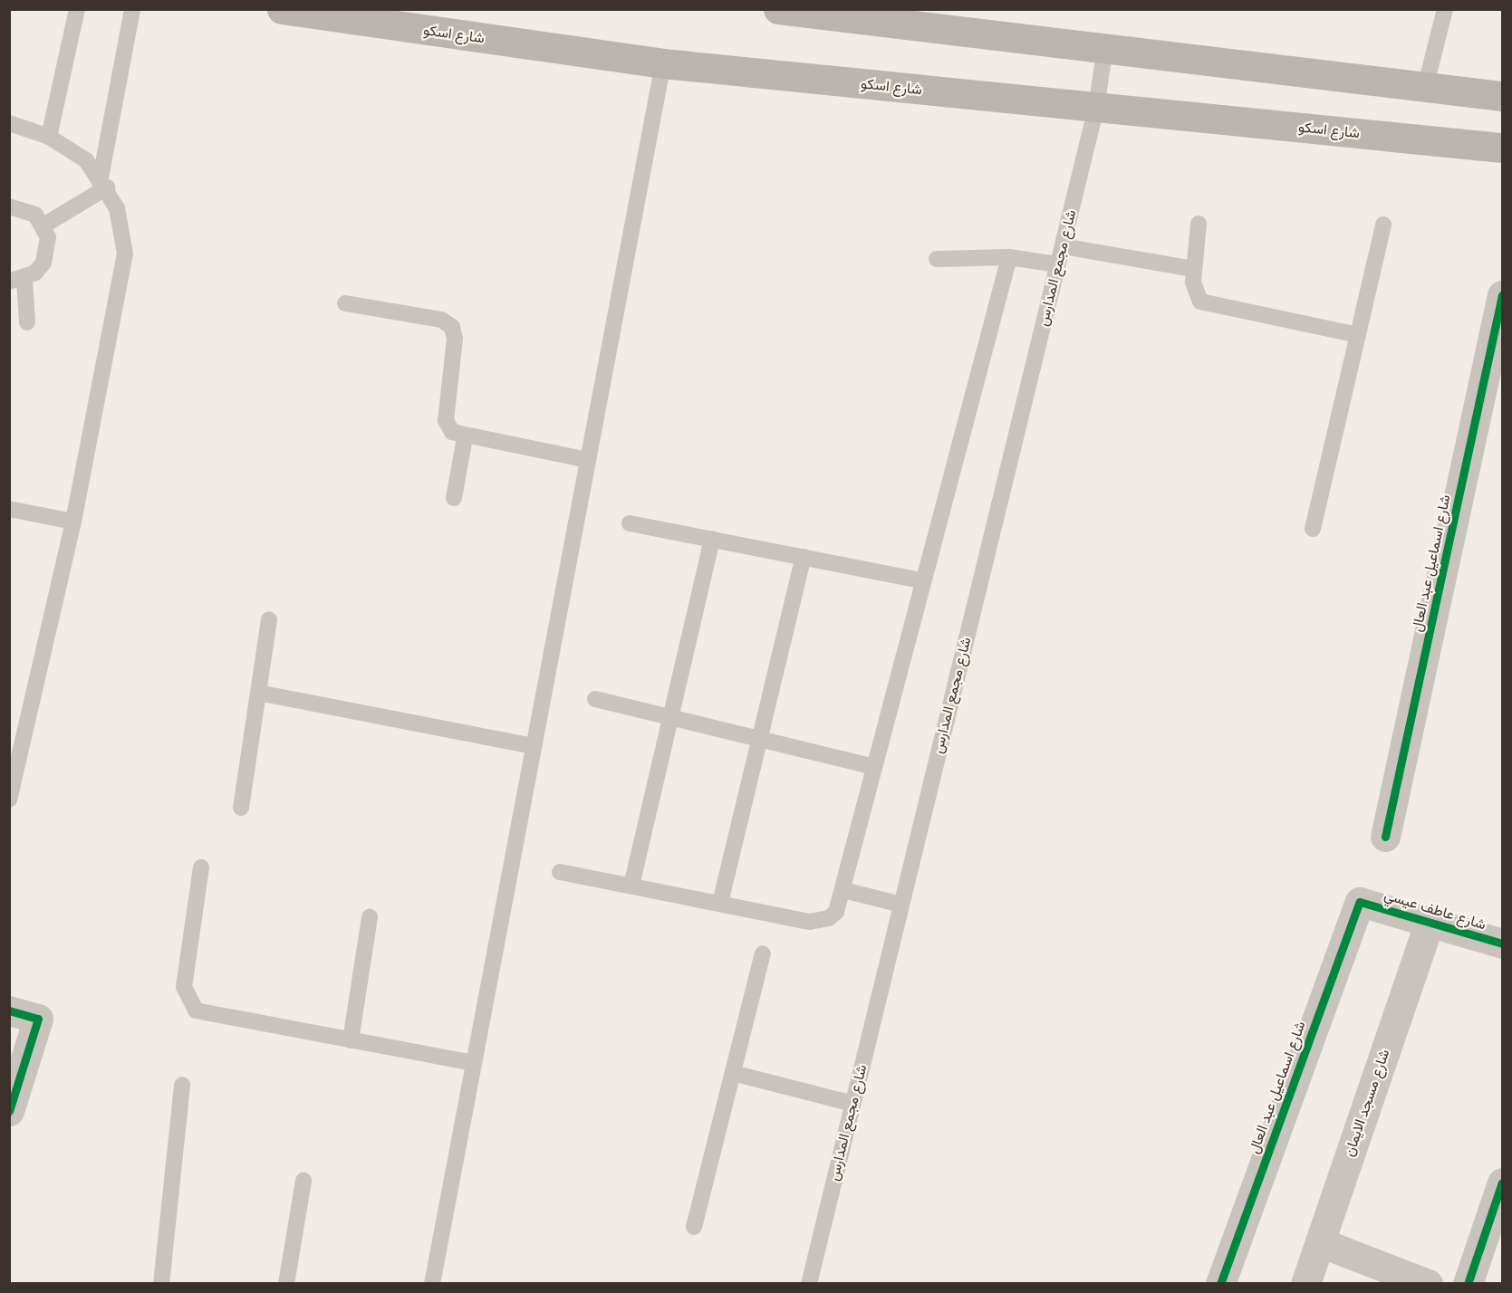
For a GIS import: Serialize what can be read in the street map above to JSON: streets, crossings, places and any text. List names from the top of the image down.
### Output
{
  "streets": {
    "main road": ["شارع اسكو"],
    "street": ["شارع اسماعيل عبد العال", "شارع عاطف عيسي", "شارع مسجد الايمان"],
    "lane": ["شارع مجمع المدارس"]
  },
  "crossings": [
    ["شارع اسكو", "شارع مجمع المدارس"],
    ["شارع اسماعيل عبد العال", "شارع عاطف عيسي"],
    ["شارع عاطف عيسي", "شارع مسجد الايمان"]
  ]
}
